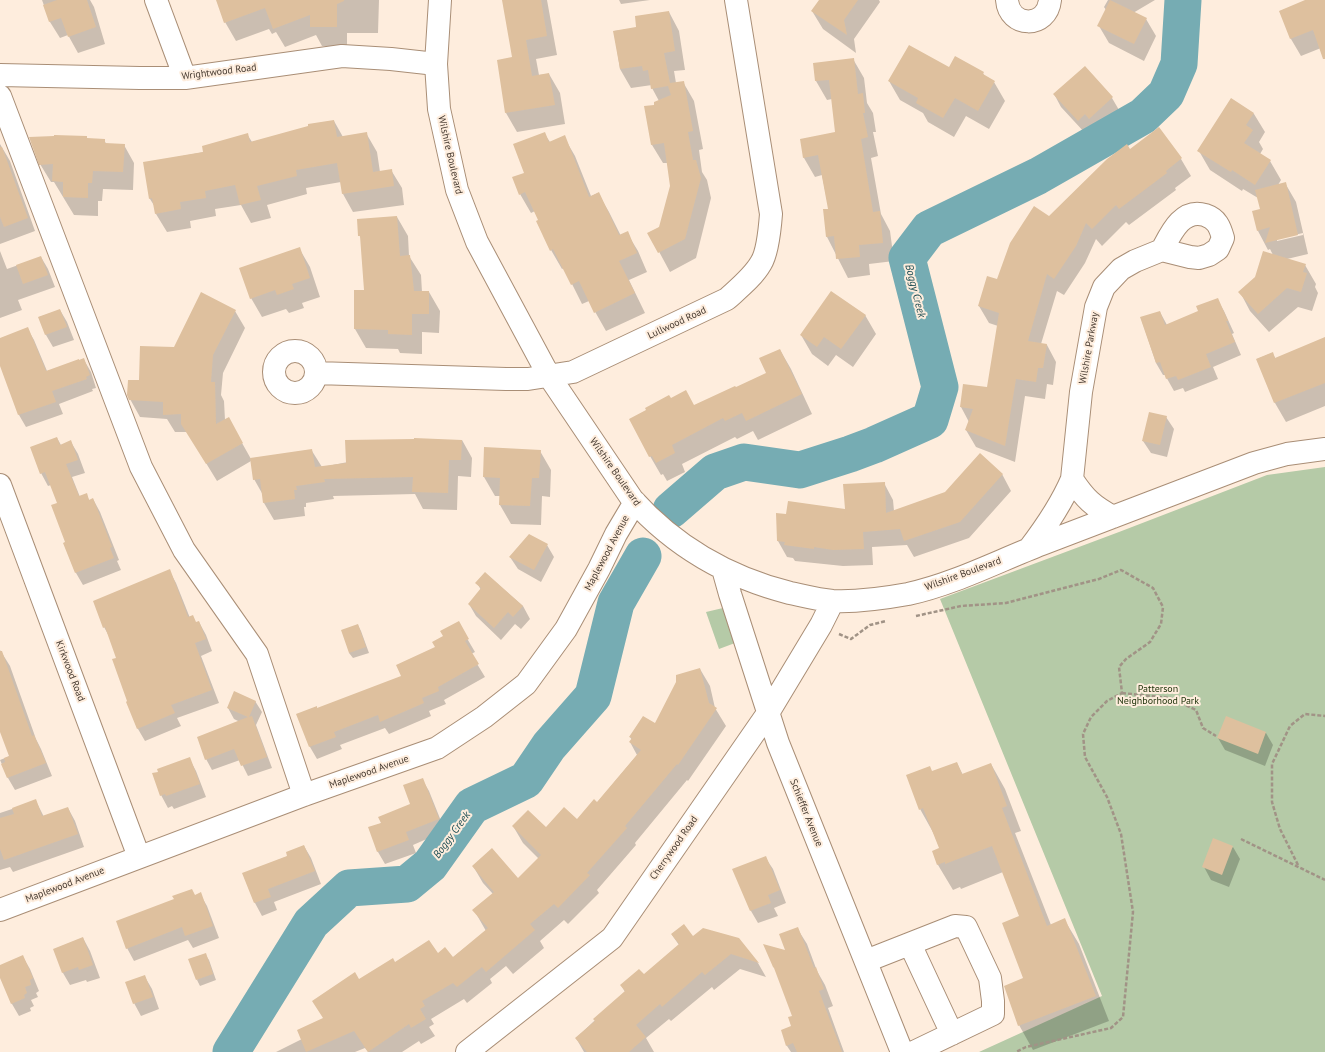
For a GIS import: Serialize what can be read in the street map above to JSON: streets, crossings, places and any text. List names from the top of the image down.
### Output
{
  "streets": {
    "street": [
      "Wrightwood Road",
      "Wilshire Boulevard",
      "Lullwood Road",
      "Wilshire Parkway",
      "Maplewood Avenue",
      "Kirkwood Road",
      "Schieffer Avenue",
      "Cherrywood Road"
    ]
  },
  "crossings": [
    ["Wrightwood Road", "Wilshire Boulevard"],
    ["Wilshire Boulevard", "Lullwood Road"],
    ["Wilshire Boulevard", "Wilshire Parkway"],
    ["Wilshire Boulevard", "Maplewood Avenue"],
    ["Wilshire Boulevard", "Schieffer Avenue"],
    ["Wilshire Boulevard", "Cherrywood Road"],
    ["Maplewood Avenue", "Kirkwood Road"],
    ["Schieffer Avenue", "Cherrywood Road"]
  ],
  "water": ["Boggy Creek"],
  "parks": ["Patterson Neighborhood Park"]
}
